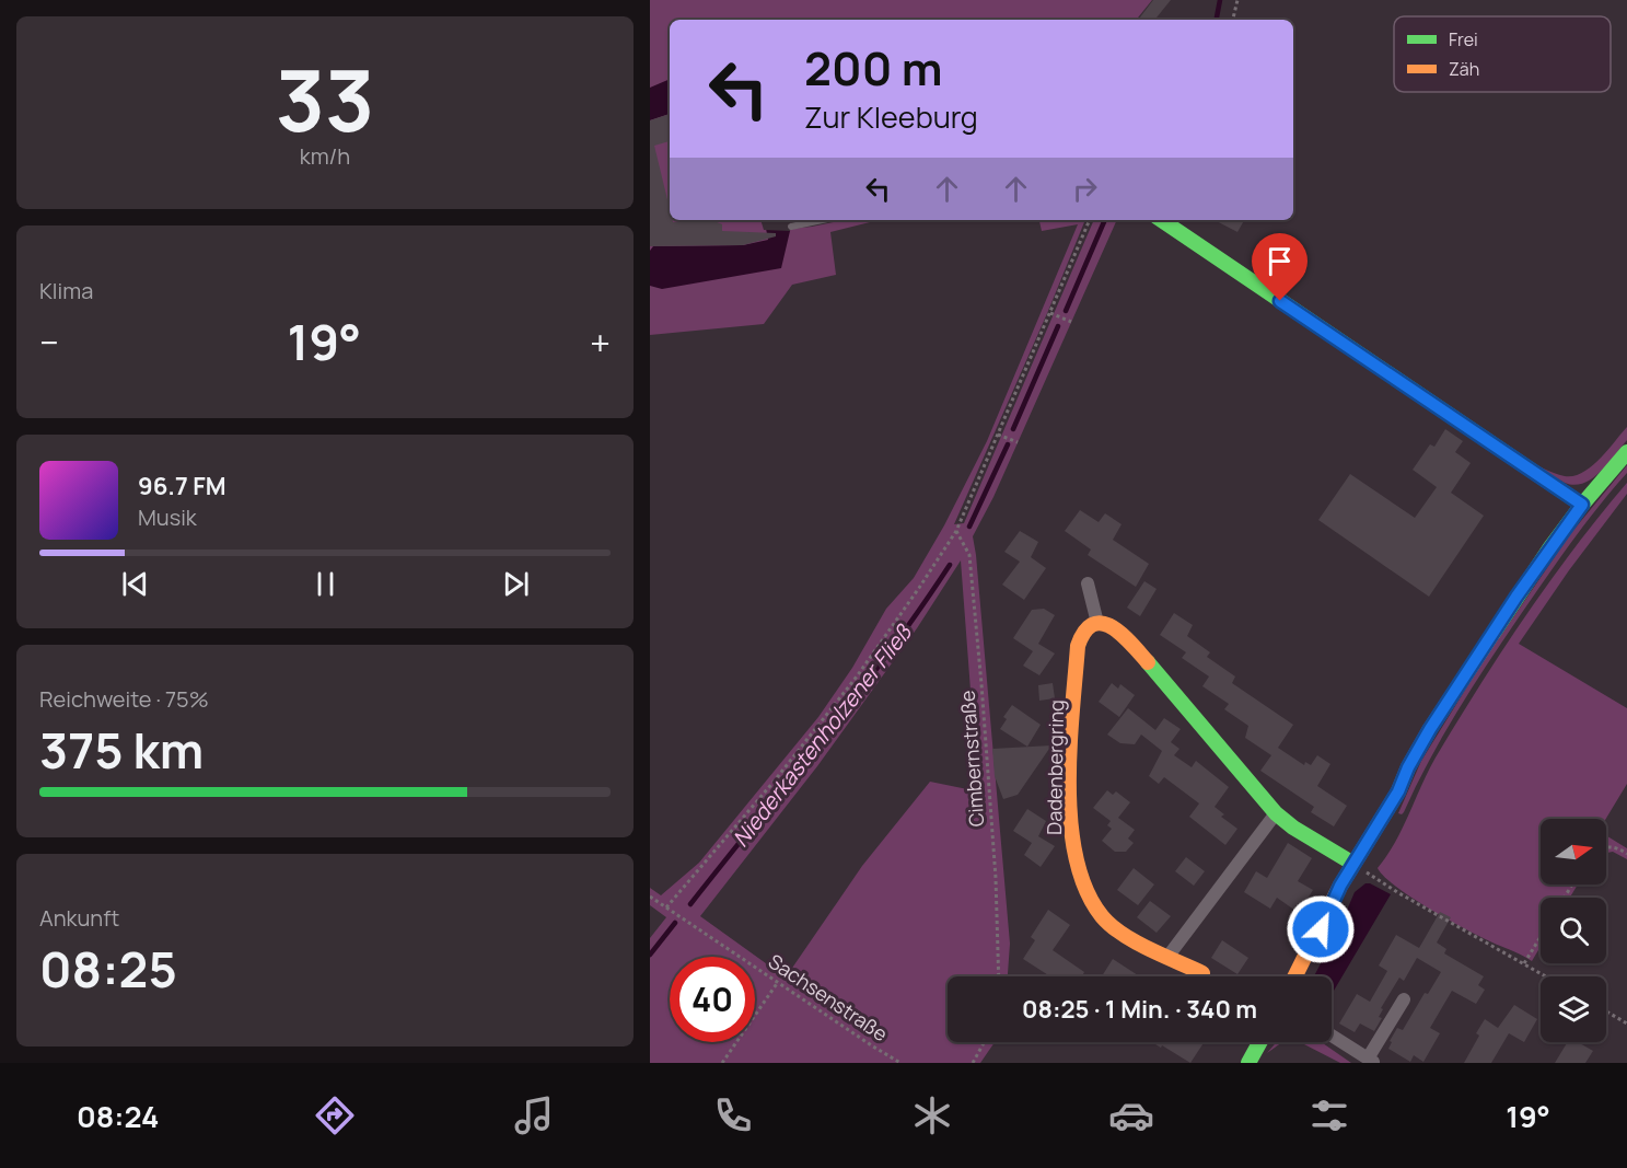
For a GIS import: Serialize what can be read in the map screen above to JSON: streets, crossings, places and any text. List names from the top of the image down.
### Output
{
  "streets": {
    "street": ["Dadenbergring"],
    "path": ["Cimbernstraße", "Sachsenstraße"]
  },
  "water": ["Niederkastenholzener Fließ"],
  "legend": ["Frei", "Zäh"],
  "north": "right",
  "page": {
    "tile": [
      ["33", "km/h"],
      "Klima",
      ["Reichweite · 75%", "375 km"],
      ["Ankunft", "08:25"]
    ],
    "turn": ["200 m", "Zur Kleeburg"],
    "heat": ["−", "19°", "+"],
    "song": ["96.7 FM", "Musik"],
    "limit": "40",
    "trip": "08:25 · 1 Min. · 340 m",
    "tabs": ["08:24", "19°"]
  }
}
